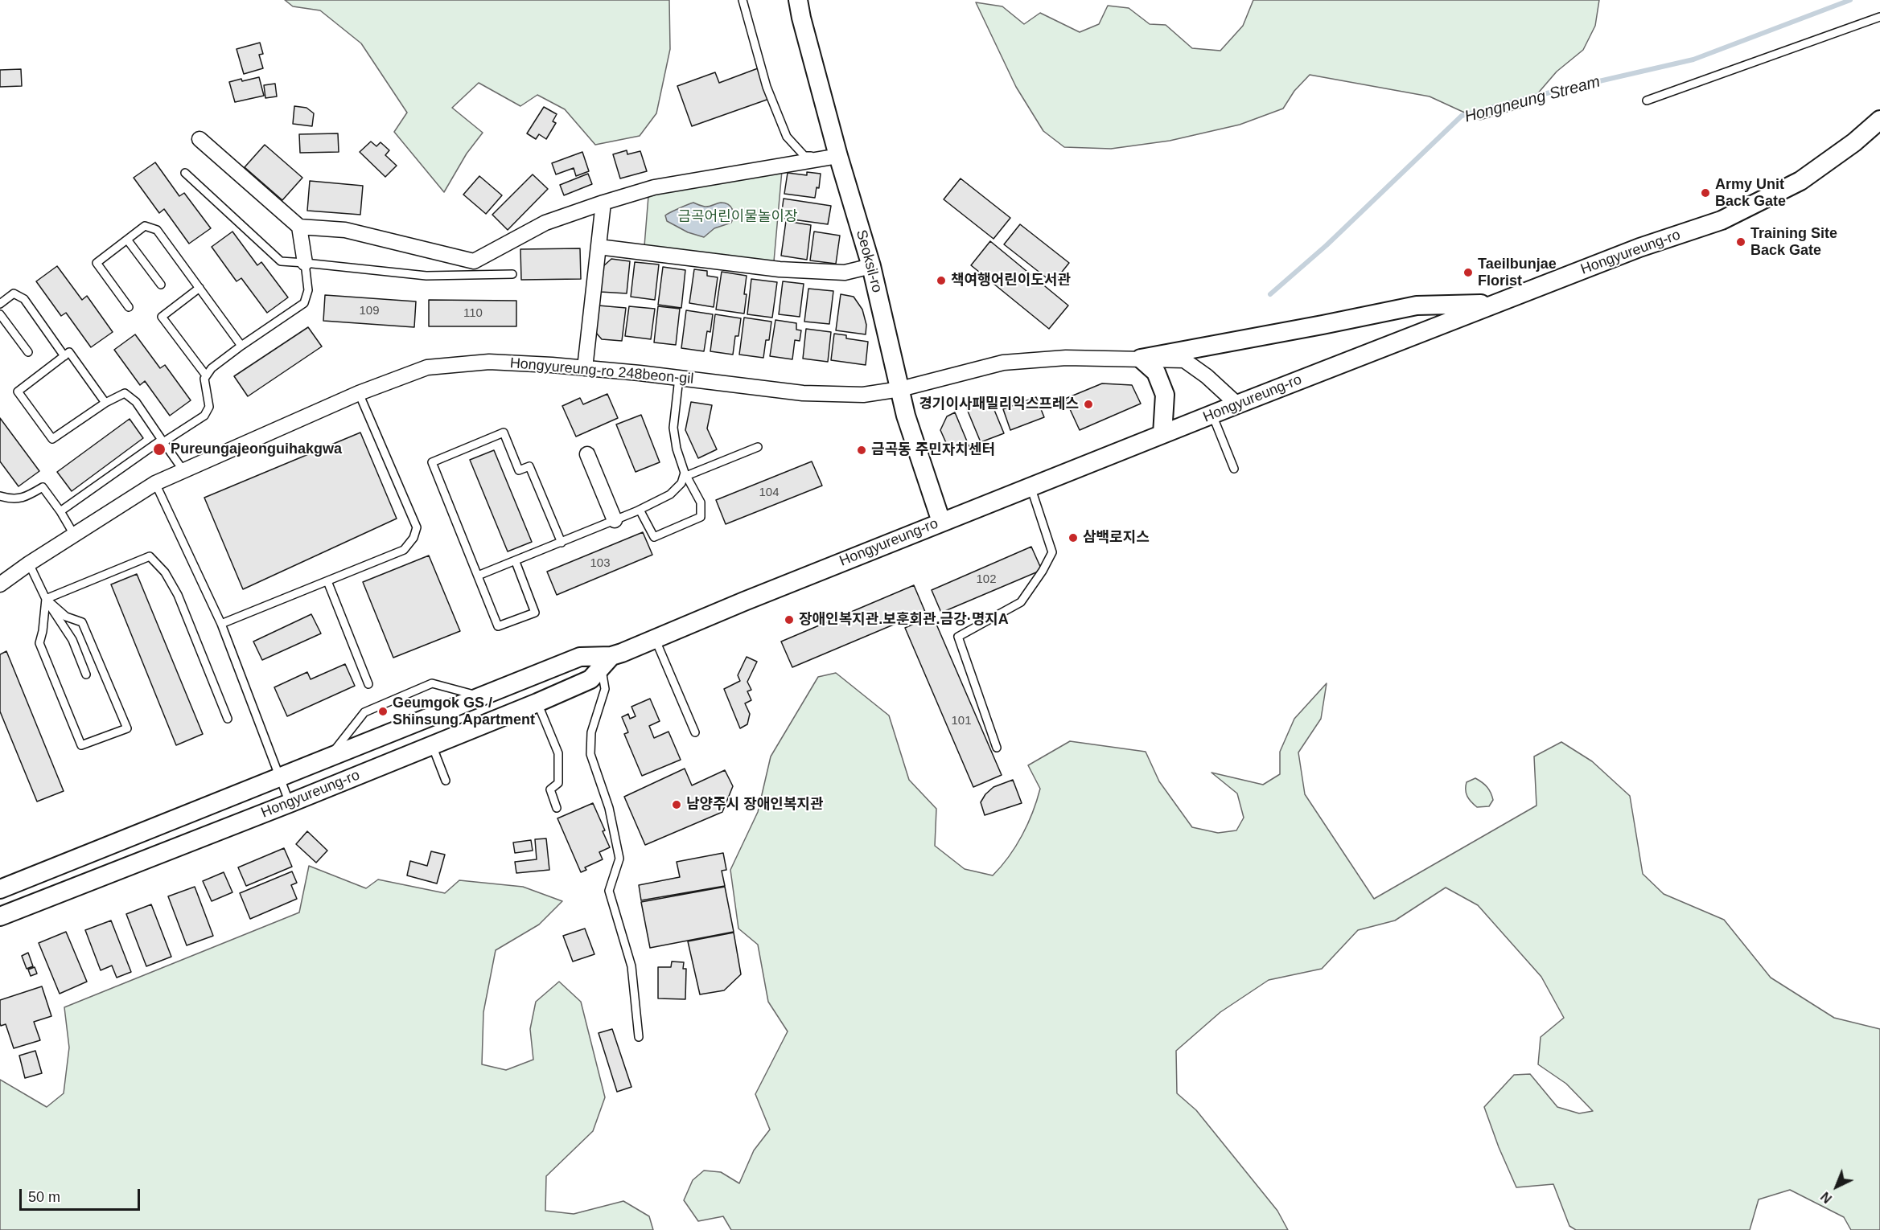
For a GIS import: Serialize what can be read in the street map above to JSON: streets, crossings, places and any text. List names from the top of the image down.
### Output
{
  "streets": {
    "street": ["Hongyureung-ro", "Seoksil-ro", "Hongyureung-ro 248beon-gil"]
  },
  "crossings": [
    ["Hongyureung-ro", "Seoksil-ro"],
    ["Hongyureung-ro", "Hongyureung-ro 248beon-gil"],
    ["Seoksil-ro", "Hongyureung-ro 248beon-gil"]
  ],
  "water": ["Hongneung Stream"],
  "parks": ["금곡어린이물놀이장"],
  "places": [
    "Army Unit Back Gate",
    "Training Site Back Gate",
    "Taeilbunjae Florist",
    "책여행어린이도서관",
    "경기이사패밀리익스프레스",
    "Pureungajeonguihakgwa",
    "금곡동 주민자치센터",
    "삼백로지스",
    "장애인복지관.보훈회관.금강·명지A",
    "Geumgok GS / Shinsung Apartment",
    "남양주시 장애인복지관"
  ],
  "house_numbers": [
    "109",
    "110",
    "104",
    "103",
    "102",
    "101"
  ],
  "scale_bar": "50 m",
  "north": "bottom left"
}
